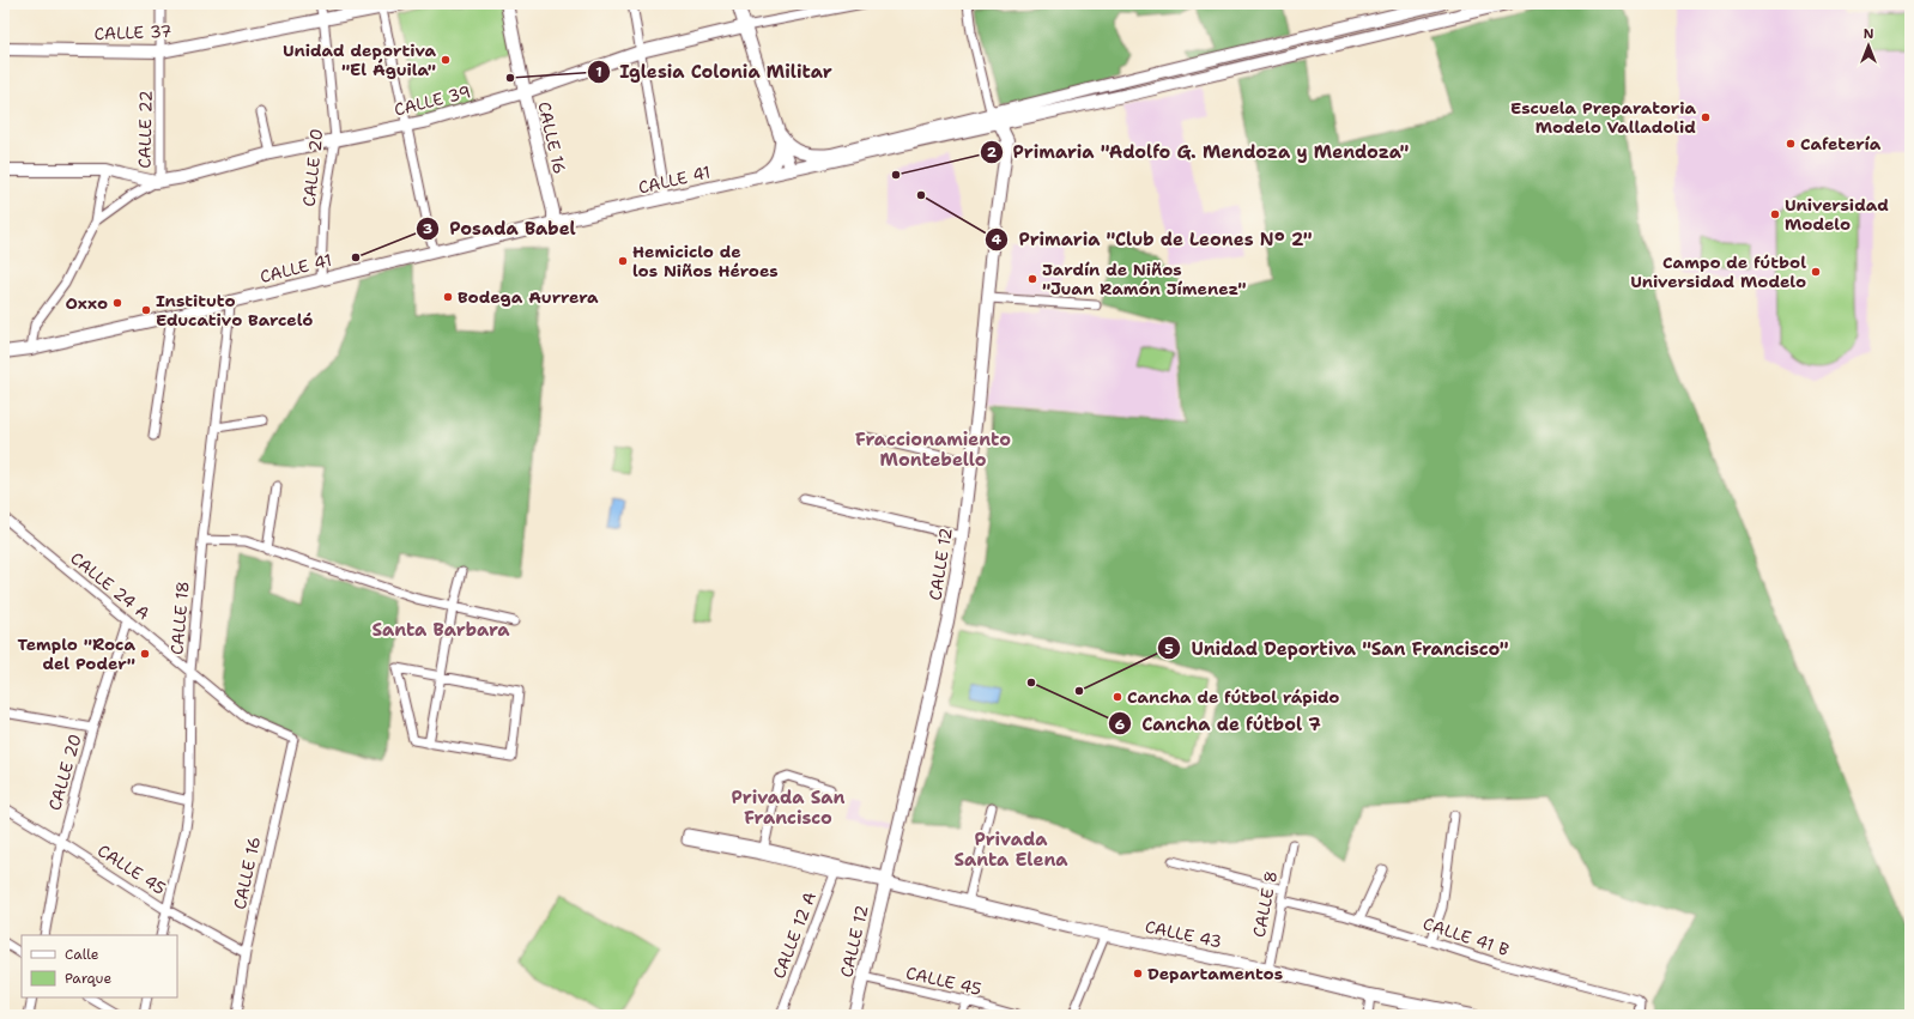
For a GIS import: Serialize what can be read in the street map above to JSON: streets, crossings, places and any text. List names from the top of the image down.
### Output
{
  "streets": {
    "main road": [
      "CALLE 37",
      "CALLE 39",
      "CALLE 16",
      "CALLE 41",
      "CALLE 12",
      "CALLE 43"
    ],
    "street": [
      "CALLE 22",
      "CALLE 20",
      "CALLE 24 A",
      "CALLE 18",
      "CALLE 45",
      "CALLE 8",
      "CALLE 12 A",
      "CALLE 41 B"
    ]
  },
  "crossings": [
    ["CALLE 37", "CALLE 22"],
    ["CALLE 37", "CALLE 20"],
    ["CALLE 39", "CALLE 22"],
    ["CALLE 39", "CALLE 16"],
    ["CALLE 39", "CALLE 20"],
    ["CALLE 22", "CALLE 41"],
    ["CALLE 16", "CALLE 41"],
    ["CALLE 16", "CALLE 24 A"],
    ["CALLE 16", "CALLE 45"],
    ["CALLE 20", "CALLE 41"],
    ["CALLE 20", "CALLE 24 A"],
    ["CALLE 20", "CALLE 45"],
    ["CALLE 41", "CALLE 12"],
    ["CALLE 41", "CALLE 18"],
    ["CALLE 12", "CALLE 45"],
    ["CALLE 12", "CALLE 43"],
    ["CALLE 24 A", "CALLE 18"],
    ["CALLE 18", "CALLE 45"],
    ["CALLE 8", "CALLE 43"],
    ["CALLE 8", "CALLE 41 B"]
  ],
  "districts": [
    "Fraccionamiento Montebello",
    "Santa Barbara",
    "Privada San Francisco",
    "Privada Santa Elena"
  ],
  "places": [
    "Unidad deportiva \"El Águila\"",
    "Iglesia Colonia Militar",
    "Escuela Preparatoria Modelo Valladolid",
    "Cafetería",
    "Primaria \"Adolfo G. Mendoza y Mendoza\"",
    "Primaria \"Club de Leones N° 2\"",
    "Universidad Modelo",
    "Posada Babel",
    "Hemiciclo de los Niños Héroes",
    "Campo de fútbol Universidad Modelo",
    "Jardín de Niños \"Juan Ramón Jímenez\"",
    "Bodega Aurrera",
    "Oxxo",
    "Instituto Educativo Barceló",
    "Templo \"Roca del Poder\"",
    "Cancha de fútbol 7",
    "Unidad Deportiva \"San Francisco\"",
    "Cancha de fútbol rápido",
    "Departamentos"
  ],
  "legend": ["Calle", "Parque"],
  "north": "top"
}
